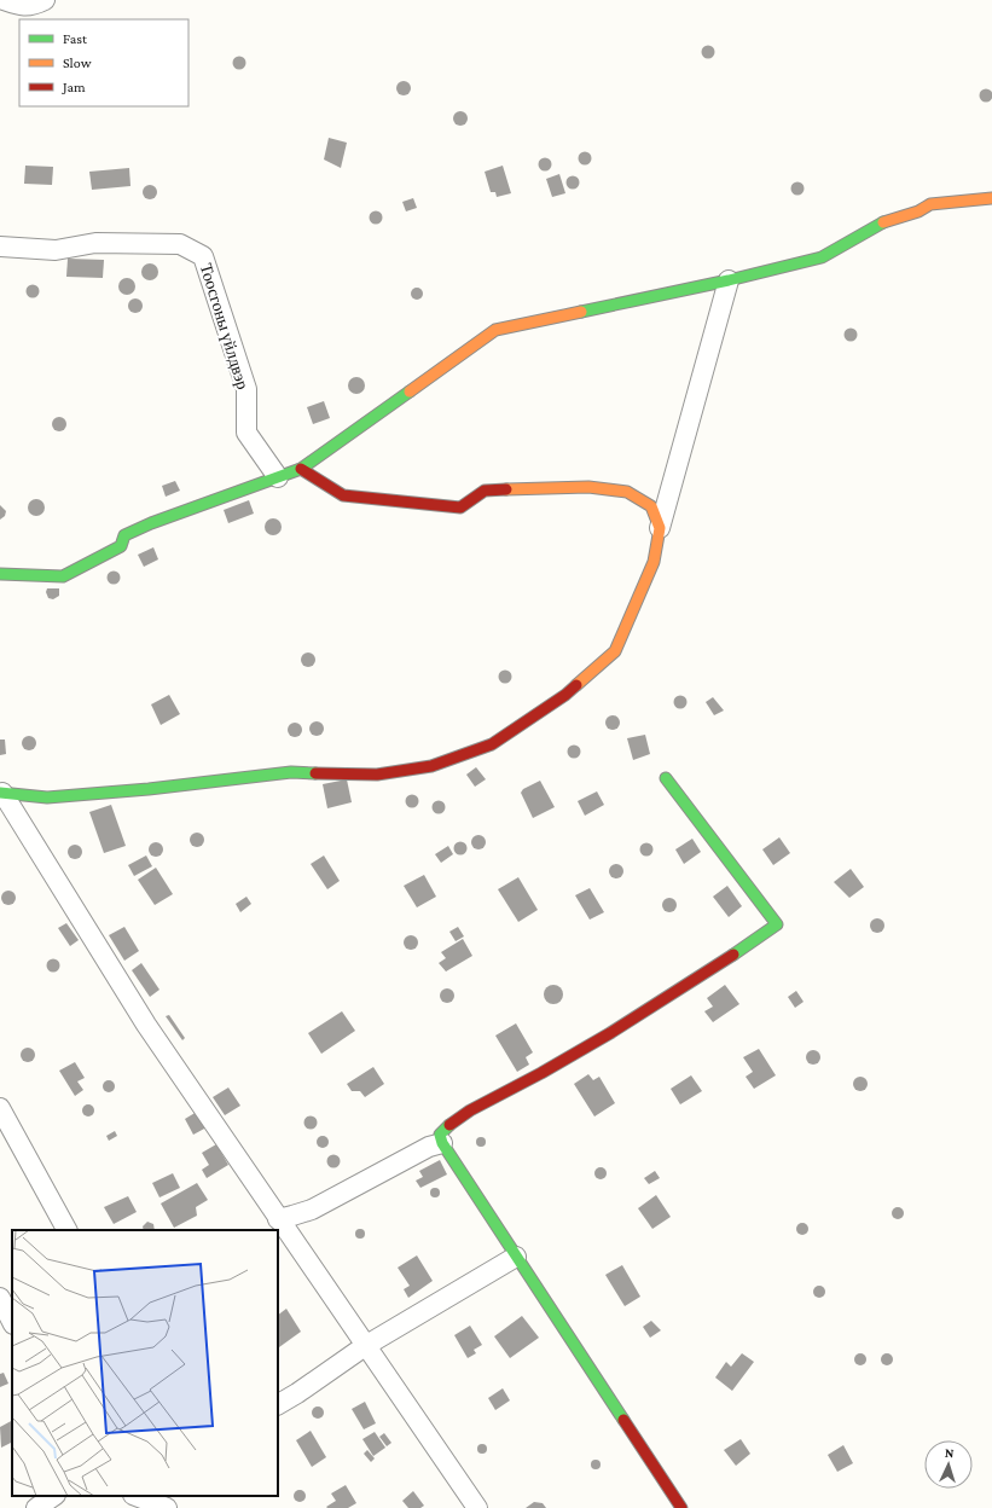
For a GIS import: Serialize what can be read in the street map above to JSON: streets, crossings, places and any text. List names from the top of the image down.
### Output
{
  "streets": {
    "street": ["Тоосгоны үйлдвэр"]
  },
  "legend": ["Fast", "Slow", "Jam"],
  "north": "top"
}
